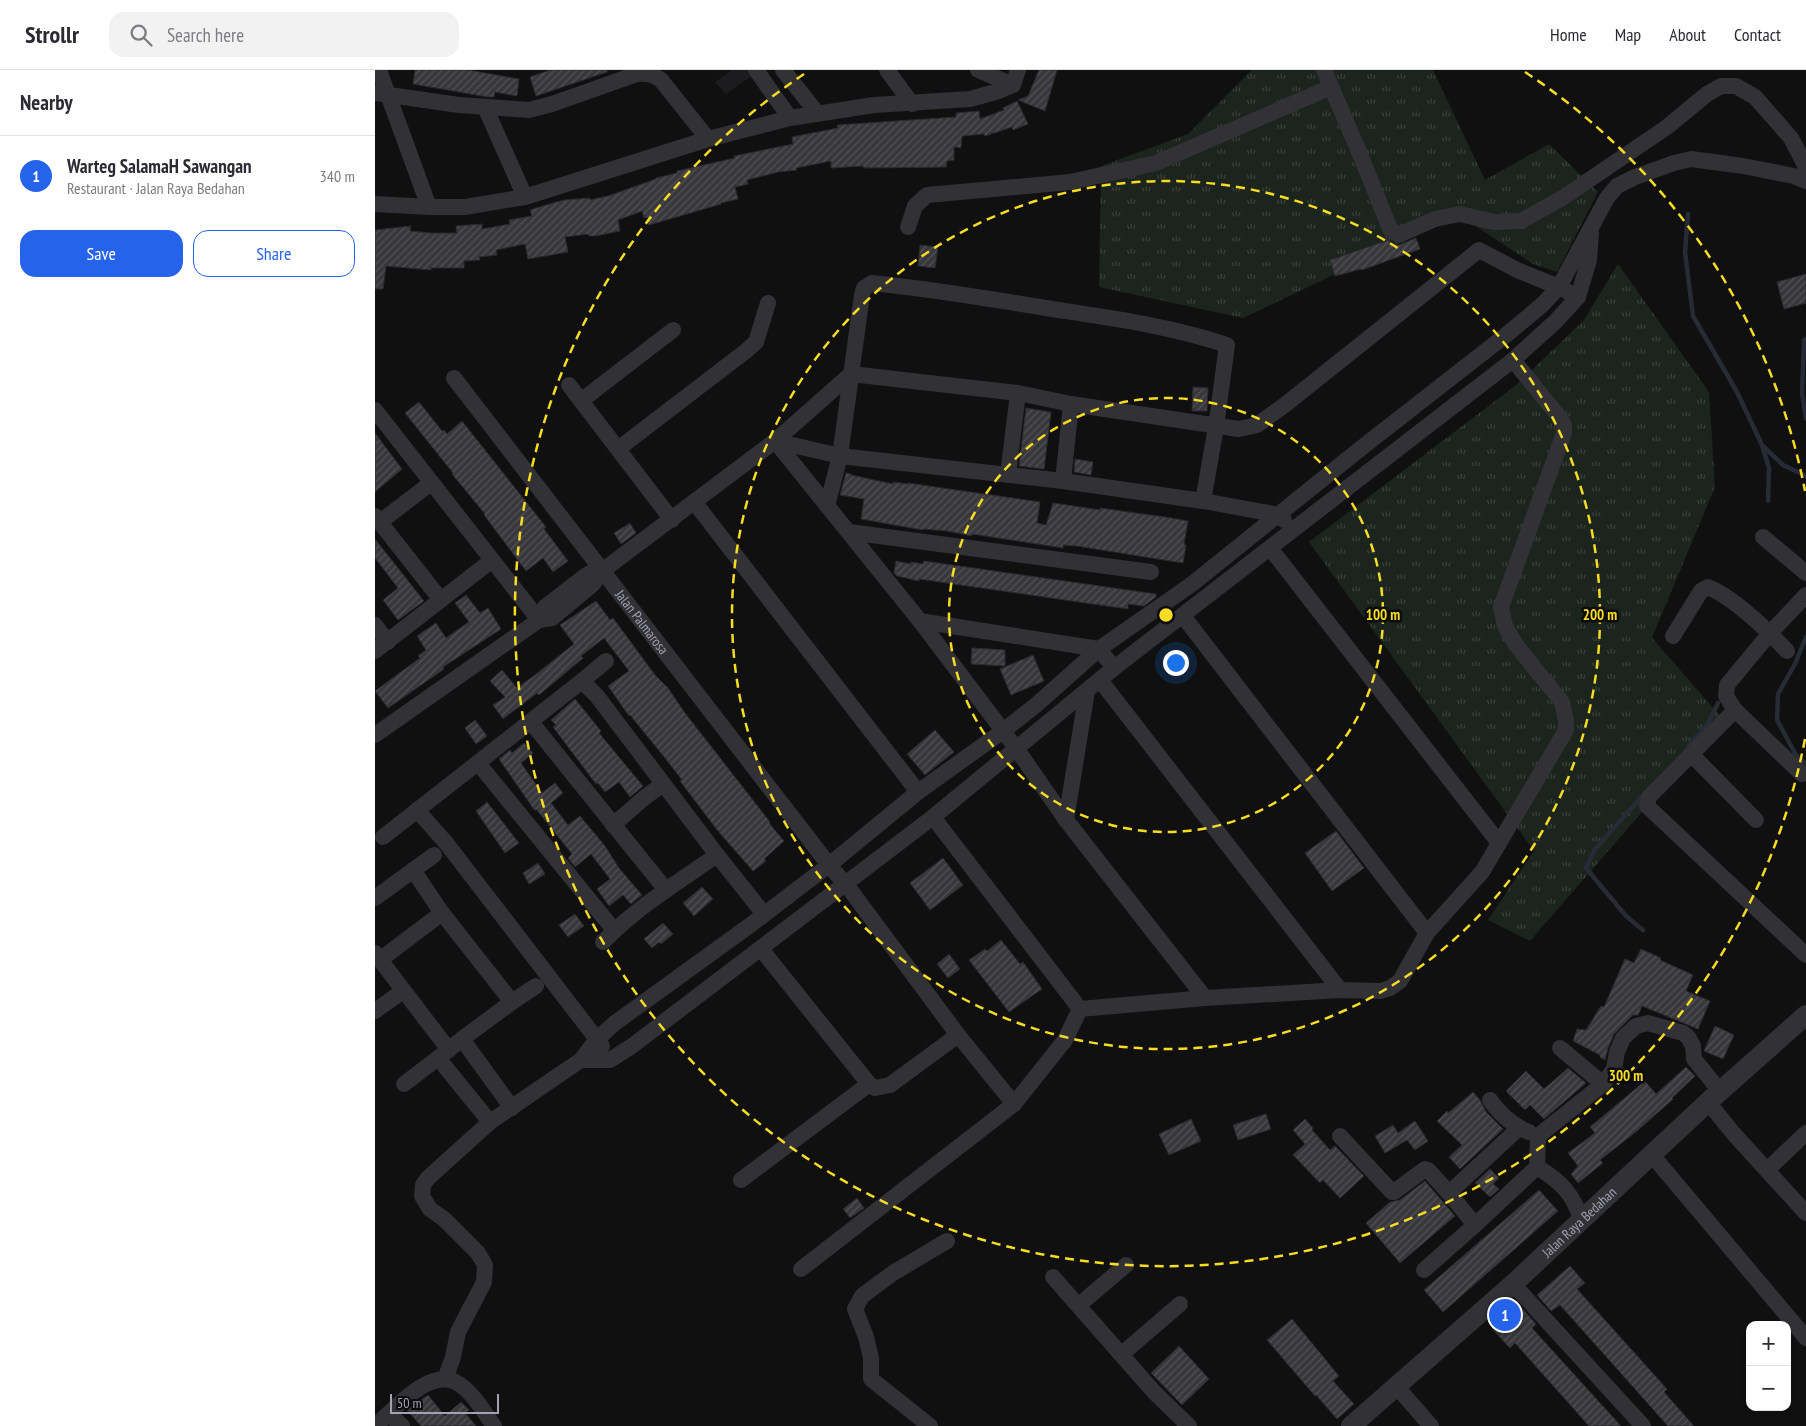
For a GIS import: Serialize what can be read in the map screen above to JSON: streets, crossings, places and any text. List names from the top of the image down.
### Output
{
  "streets": {
    "street": ["Jalan Palmarosa", "Jalan Raya Bedahan"]
  },
  "scale_bar": "50 m",
  "page": {
    "header": "Strollr",
    "search": "Search here",
    "nav": [
      "Home",
      "Map",
      "About",
      "Contact"
    ],
    "heading": "Nearby",
    "list": [
      {
        "mark": "1",
        "name": "Warteg SalamaH Sawangan",
        "note": "Restaurant · Jalan Raya Bedahan",
        "value": "340 m"
      }
    ],
    "buttons": ["Save", "Share"],
    "pins": "1",
    "map_buttons": ["+", "−"],
    "scale": "50 m"
  },
  "rings": ["100 m", "200 m", "300 m"]
}
